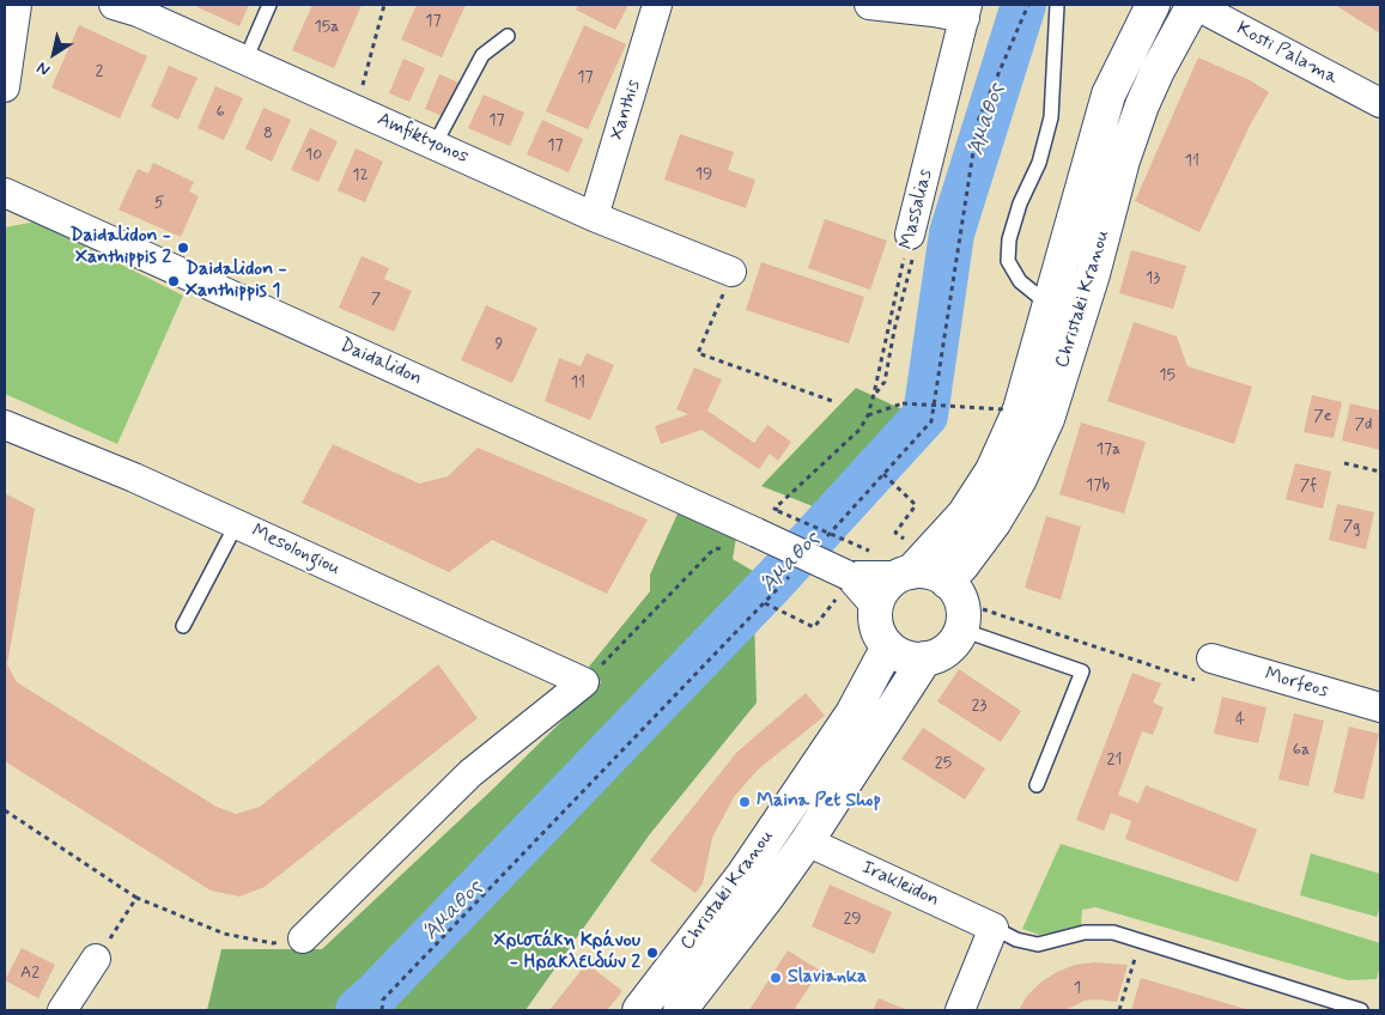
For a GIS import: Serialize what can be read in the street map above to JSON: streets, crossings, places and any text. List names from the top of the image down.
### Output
{
  "streets": {
    "main road": ["Christaki Kranou"],
    "street": [
      "Kosti Palama",
      "Xanthis",
      "Amfiktyonos",
      "Massalias",
      "Daidalidon",
      "Mesolongiou",
      "Morfeos",
      "Irakleidon"
    ]
  },
  "crossings": [
    ["Kosti Palama", "Christaki Kranou"],
    ["Xanthis", "Amfiktyonos"],
    ["Christaki Kranou", "Irakleidon"]
  ],
  "water": ["Άμαθος"],
  "places": [
    "Daidalidon - Xanthippis 2",
    "Daidalidon - Xanthippis 1",
    "Maina Pet Shop",
    "Χριστάκη Κράνου - Ηρακλειδών 2",
    "Slavianka"
  ],
  "house_numbers": [
    "17",
    "15a",
    "2",
    "17",
    "6",
    "17",
    "8",
    "17",
    "10",
    "11",
    "19",
    "12",
    "5",
    "13",
    "7",
    "9",
    "15",
    "11",
    "7e",
    "7d",
    "17a",
    "17b",
    "7f",
    "7g",
    "23",
    "4",
    "6a",
    "21",
    "25",
    "29",
    "A2",
    "1"
  ],
  "north": "bottom left"
}
